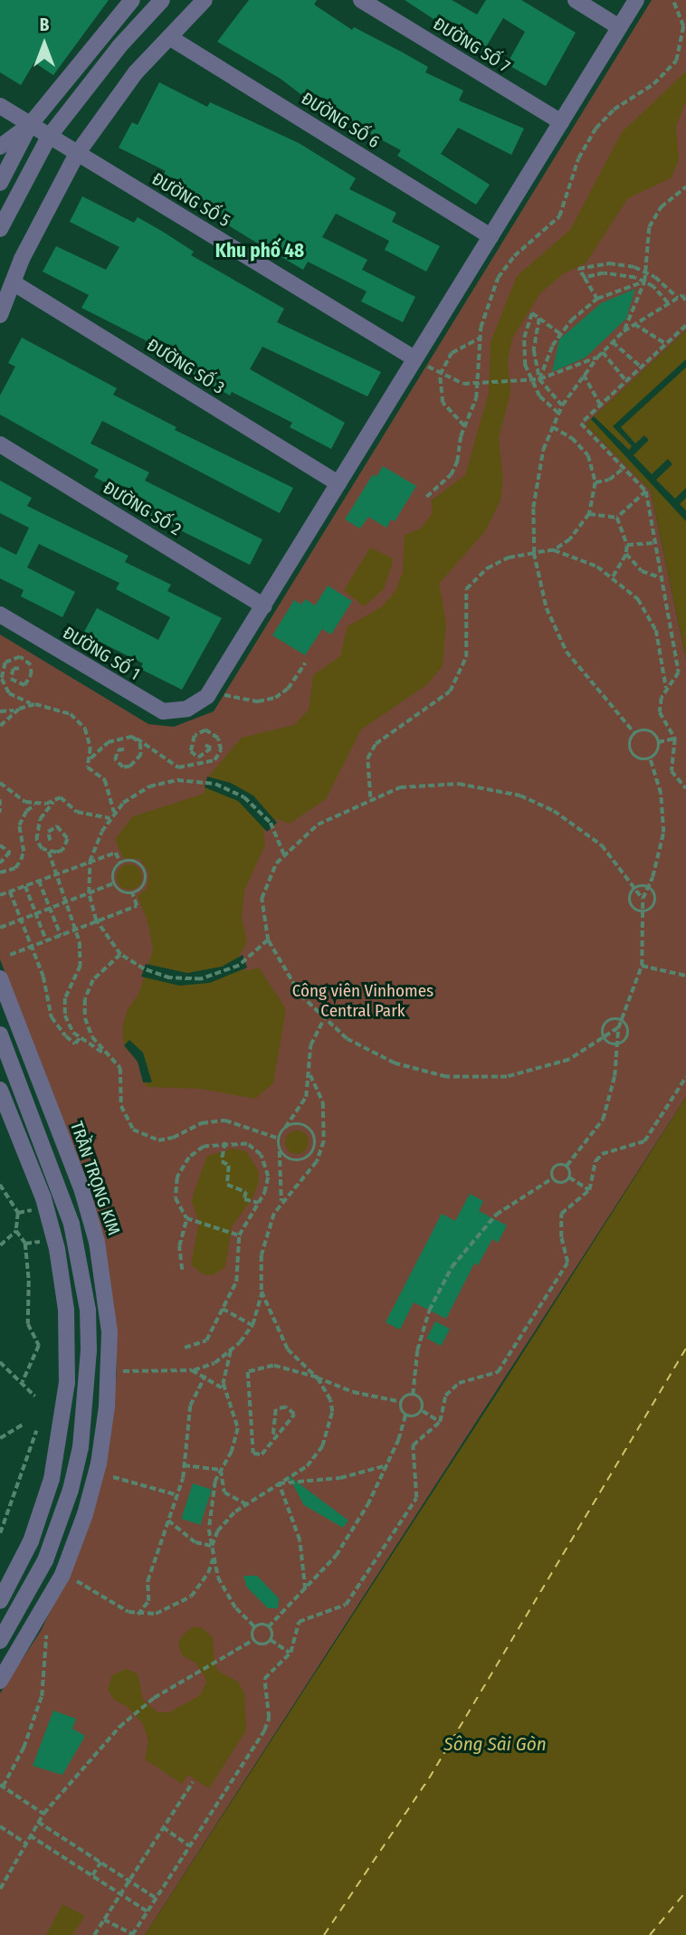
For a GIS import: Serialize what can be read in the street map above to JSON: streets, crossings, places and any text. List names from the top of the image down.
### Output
{
  "streets": {
    "street": [
      "ĐƯỜNG SỐ 7",
      "ĐƯỜNG SỐ 6",
      "ĐƯỜNG SỐ 5",
      "ĐƯỜNG SỐ 3",
      "ĐƯỜNG SỐ 2",
      "ĐƯỜNG SỐ 1",
      "TRẦN TRỌNG KIM"
    ]
  },
  "crossings": [
    ["ĐƯỜNG SỐ 2", "ĐƯỜNG SỐ 1"]
  ],
  "districts": ["Khu phố 48"],
  "water": ["Sông Sài Gòn"],
  "parks": ["Công viên Vinhomes Central Park"],
  "north": "top"
}
